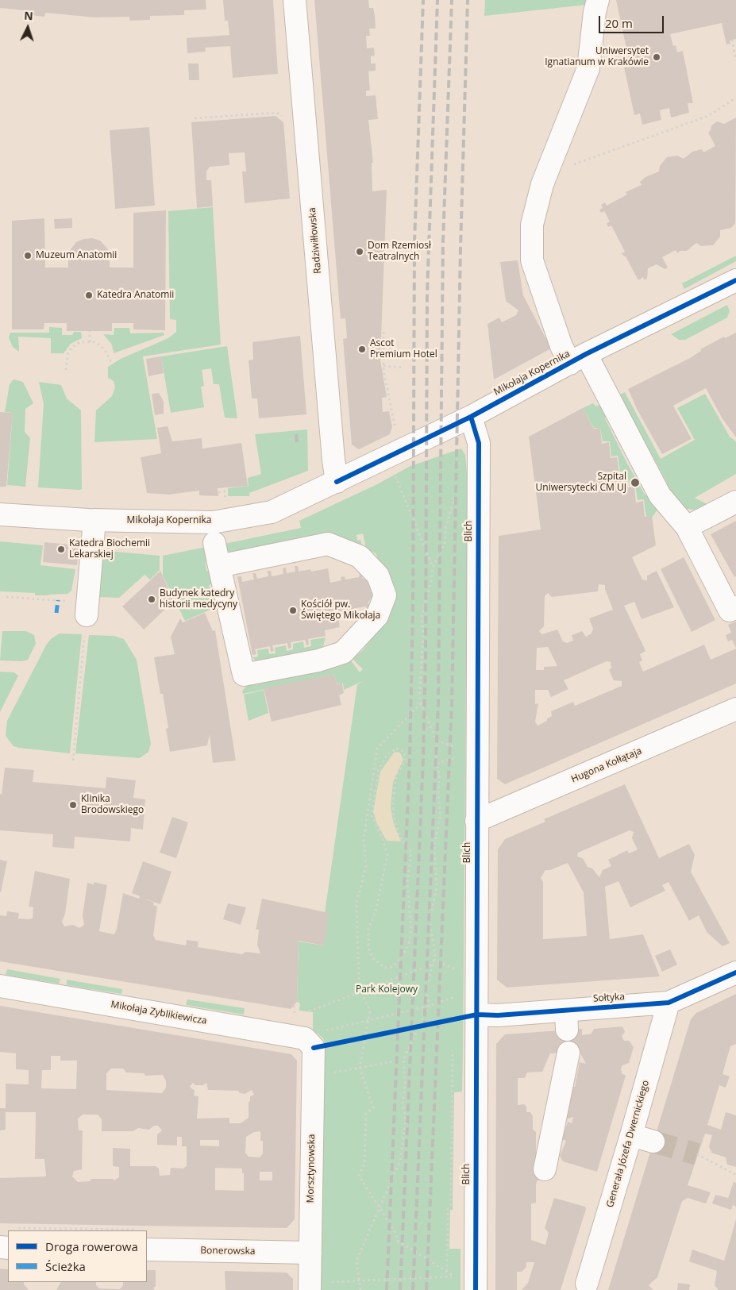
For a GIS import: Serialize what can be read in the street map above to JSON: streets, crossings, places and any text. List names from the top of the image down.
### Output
{
  "streets": {
    "street": [
      "Radziwiłłowska",
      "Mikołaja Kopernika",
      "Blich",
      "Hugona Kołłątaja",
      "Sołtyka",
      "Mikołaja Zyblikiewicza",
      "Generała Józefa Dwernickiego",
      "Morsztynowska",
      "Bonerowska"
    ]
  },
  "crossings": [
    ["Radziwiłłowska", "Mikołaja Kopernika"],
    ["Mikołaja Kopernika", "Blich"],
    ["Blich", "Hugona Kołłątaja"],
    ["Blich", "Sołtyka"],
    ["Sołtyka", "Generała Józefa Dwernickiego"],
    ["Mikołaja Zyblikiewicza", "Morsztynowska"],
    ["Morsztynowska", "Bonerowska"]
  ],
  "parks": ["Park Kolejowy"],
  "places": [
    "Uniwersytet Ignatianum w Krakówie",
    "Dom Rzemiosł Teatralnych",
    "Muzeum Anatomii",
    "Katedra Anatomii",
    "Ascot Premium Hotel",
    "Szpital Uniwersytecki CM UJ",
    "Katedra Biochemii Lekarskiej",
    "Budynek katedry historii medycyny",
    "Kościół pw. Świętego Mikołaja",
    "Klinika Brodowskiego"
  ],
  "legend": ["Droga rowerowa", "Ścieżka"],
  "scale_bar": "20 m",
  "north": "top"
}
